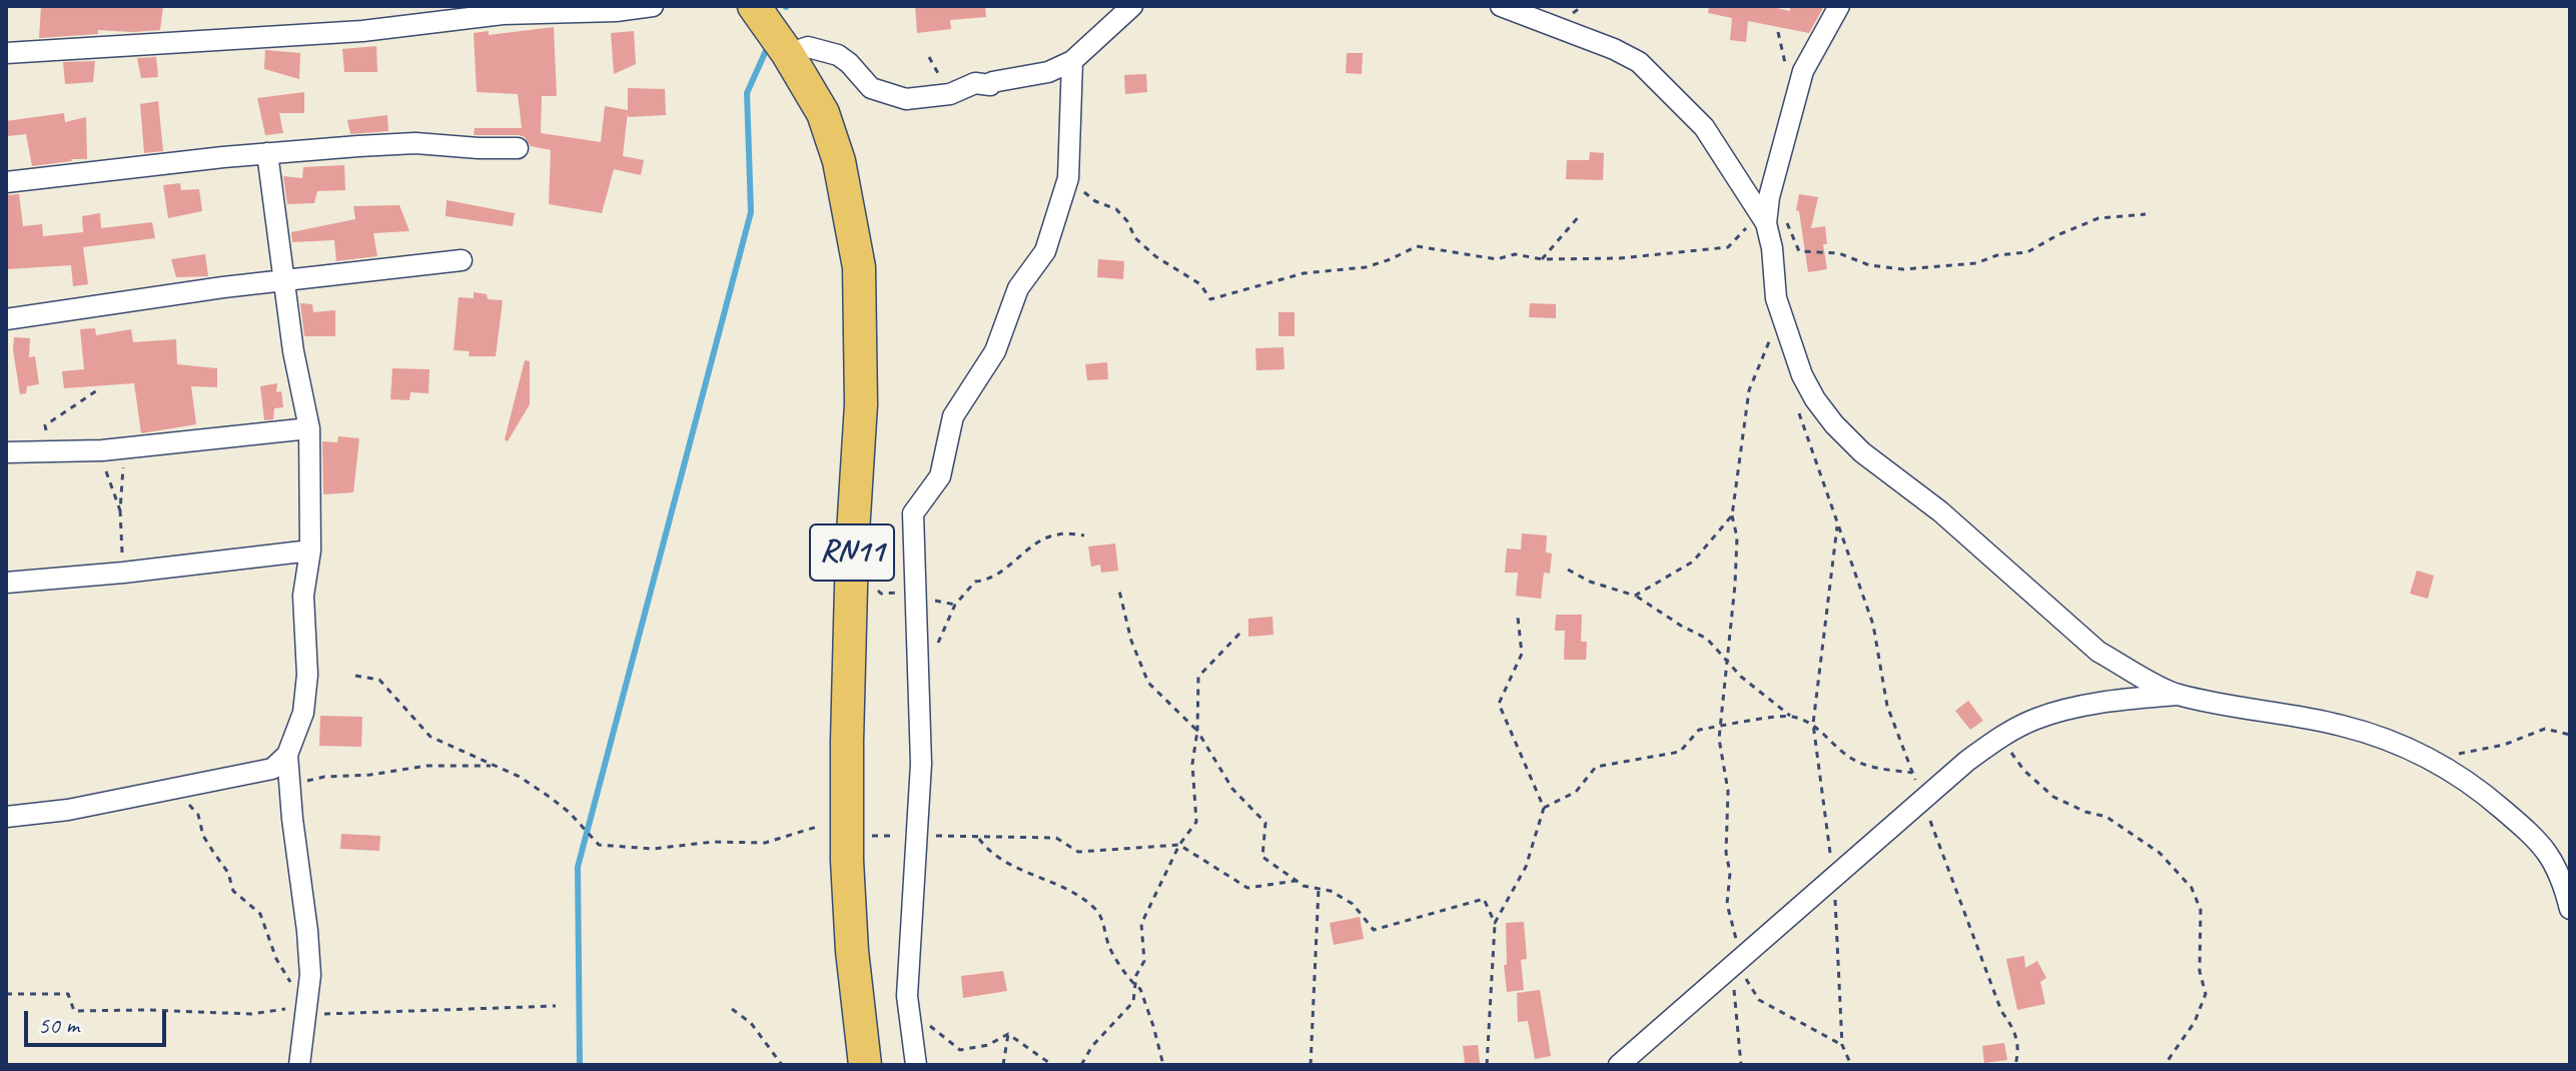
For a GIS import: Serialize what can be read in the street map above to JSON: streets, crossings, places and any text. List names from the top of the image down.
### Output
{
  "streets": {
    "main road": ["RN11"]
  },
  "scale_bar": "50 m"
}
